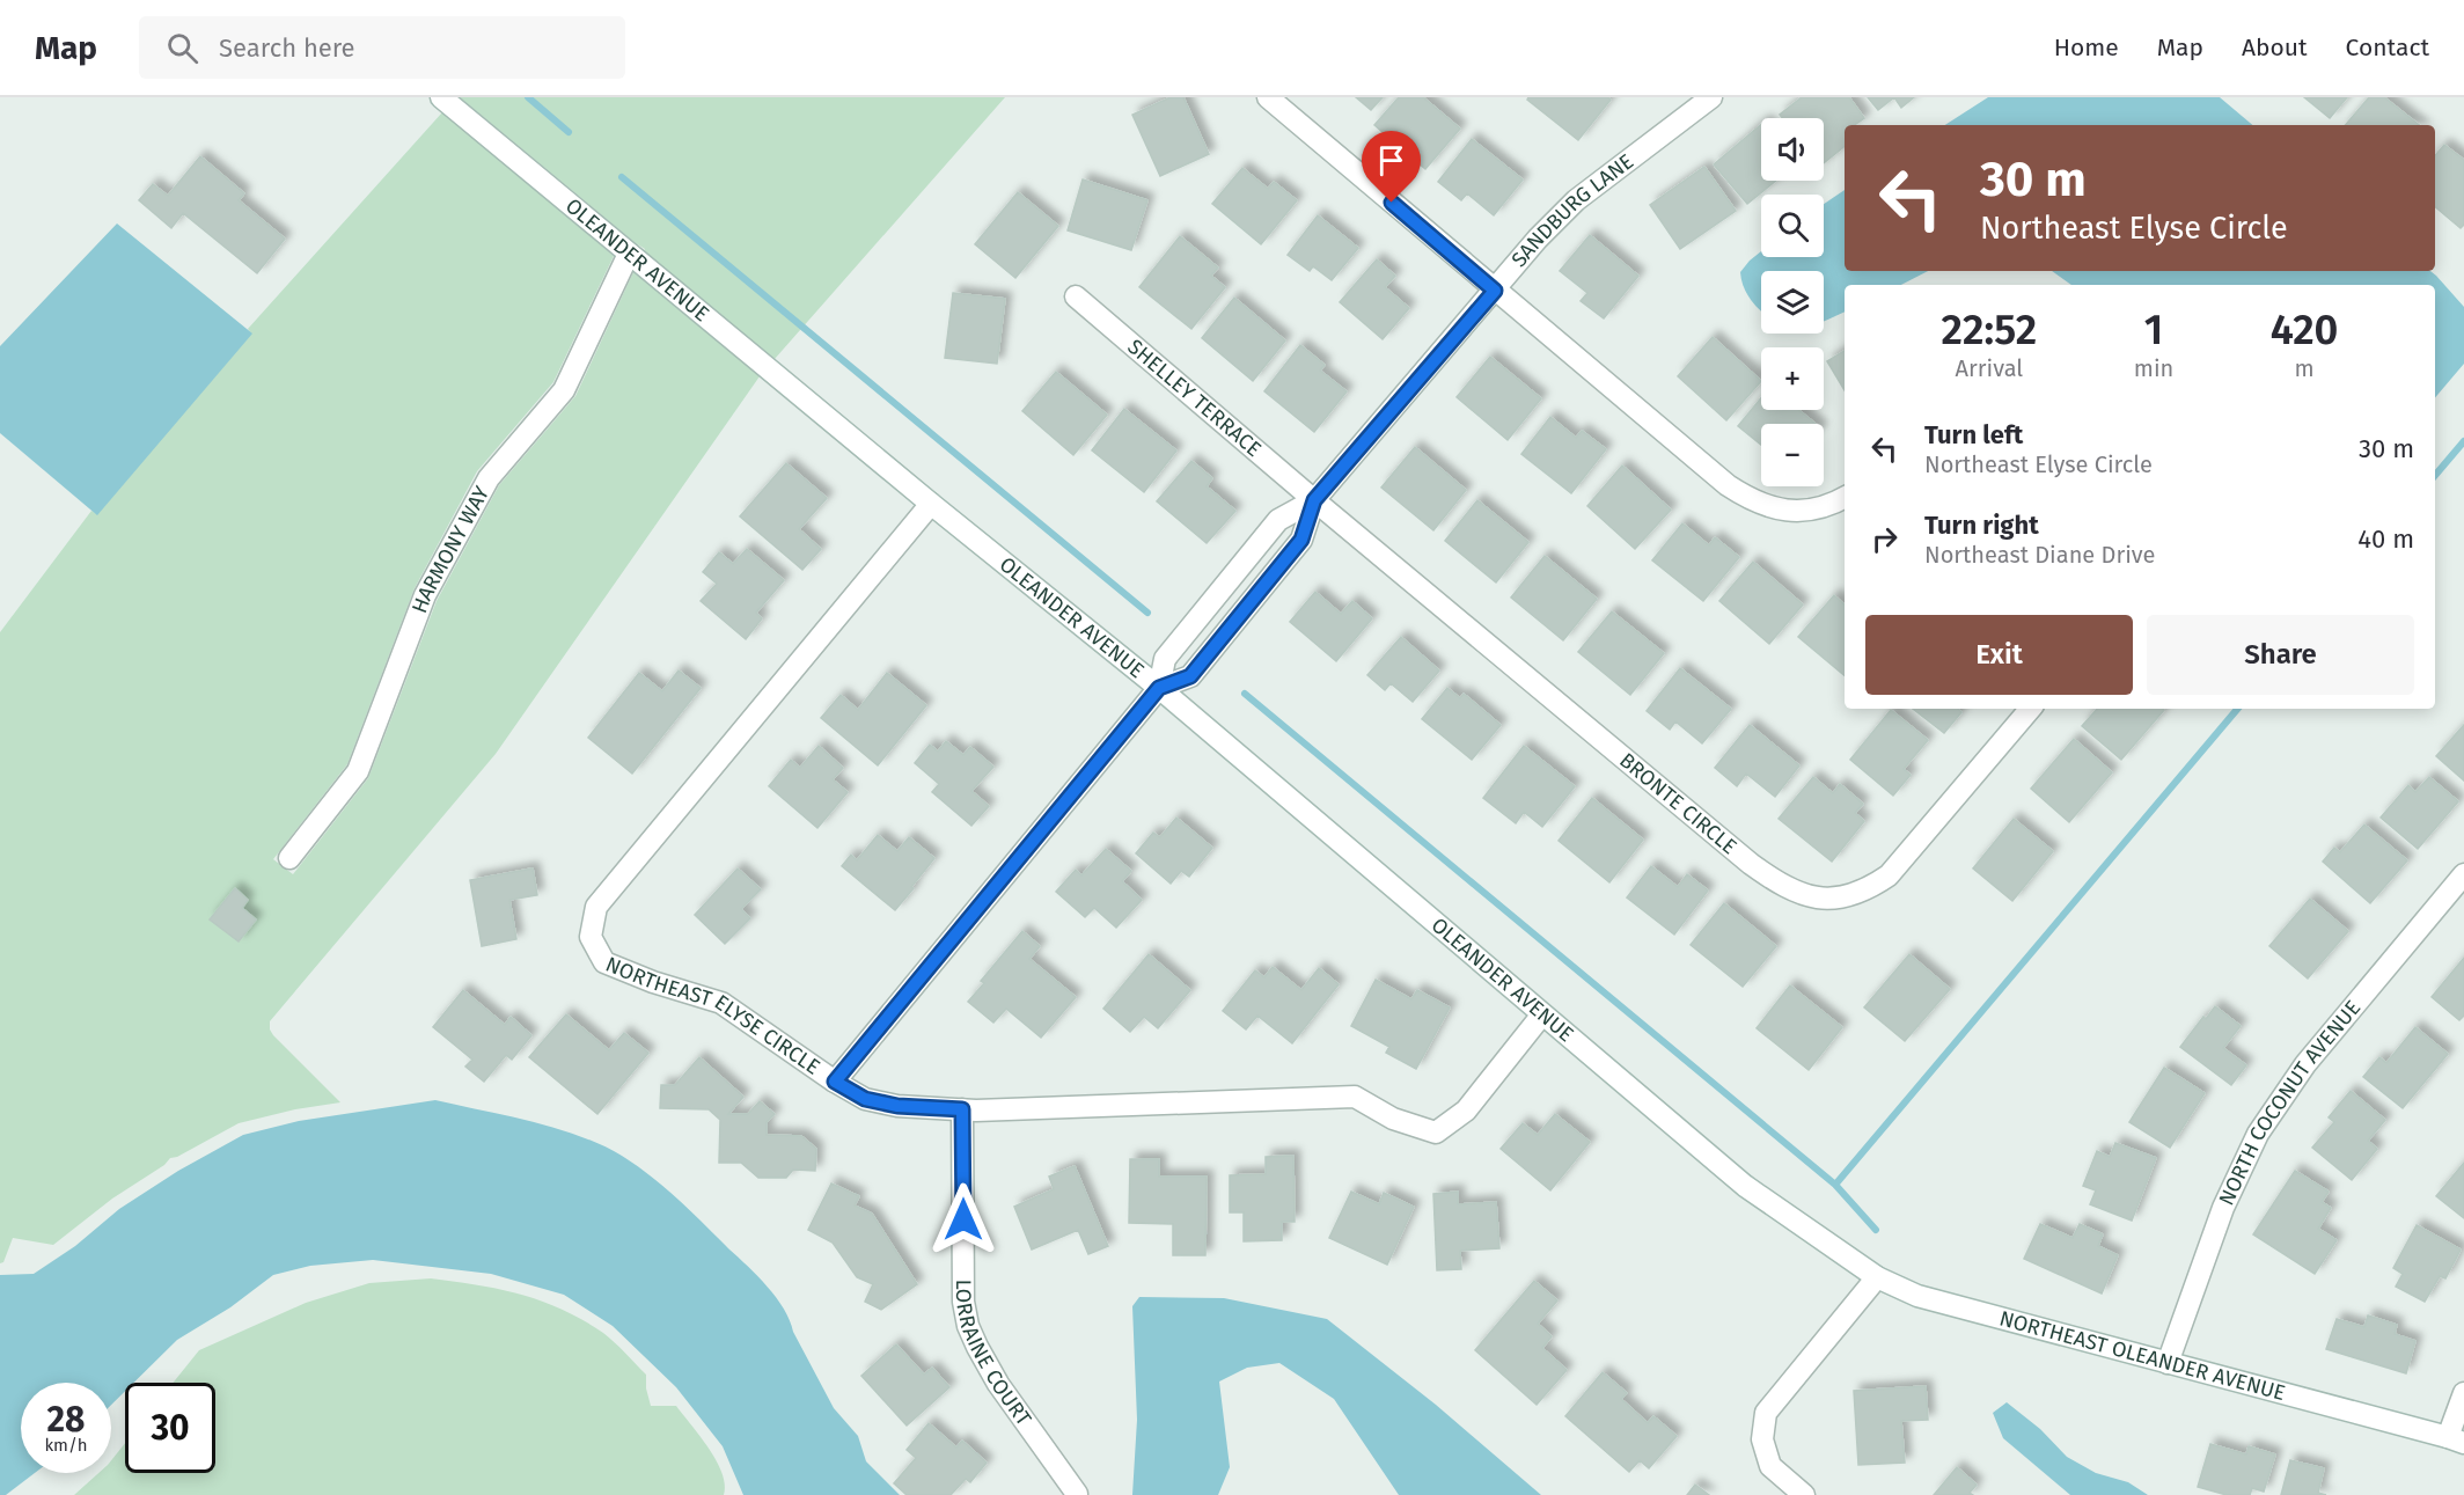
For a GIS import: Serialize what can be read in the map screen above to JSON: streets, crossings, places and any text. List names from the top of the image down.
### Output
{
  "streets": {
    "street": [
      "SANDBURG LANE",
      "OLEANDER AVENUE",
      "SHELLEY TERRACE",
      "HARMONY WAY",
      "BRONTE CIRCLE",
      "NORTHEAST ELYSE CIRCLE",
      "NORTH COCONUT AVENUE",
      "LORRAINE COURT",
      "NORTHEAST OLEANDER AVENUE"
    ]
  },
  "crossings": [
    ["SANDBURG LANE", "OLEANDER AVENUE"],
    ["SANDBURG LANE", "SHELLEY TERRACE"],
    ["SANDBURG LANE", "BRONTE CIRCLE"],
    ["OLEANDER AVENUE", "HARMONY WAY"],
    ["OLEANDER AVENUE", "NORTHEAST ELYSE CIRCLE"],
    ["OLEANDER AVENUE", "NORTHEAST OLEANDER AVENUE"],
    ["SHELLEY TERRACE", "BRONTE CIRCLE"],
    ["NORTHEAST ELYSE CIRCLE", "LORRAINE COURT"],
    ["NORTH COCONUT AVENUE", "NORTHEAST OLEANDER AVENUE"]
  ],
  "page": {
    "header": "Map",
    "search": "Search here",
    "nav": [
      "Home",
      "Map",
      "About",
      "Contact"
    ],
    "map_buttons": ["+", "−"],
    "turn": ["30 m", "Northeast Elyse Circle"],
    "eta": [
      "22:52",
      "Arrival",
      "1",
      "min",
      "420",
      "m"
    ],
    "list": [
      {
        "name": "Turn left",
        "note": "Northeast Elyse Circle",
        "value": "30 m"
      },
      {
        "name": "Turn right",
        "note": "Northeast Diane Drive",
        "value": "40 m"
      }
    ],
    "buttons": ["Exit", "Share"],
    "speed": "28 km/h",
    "limit": "30"
  }
}
